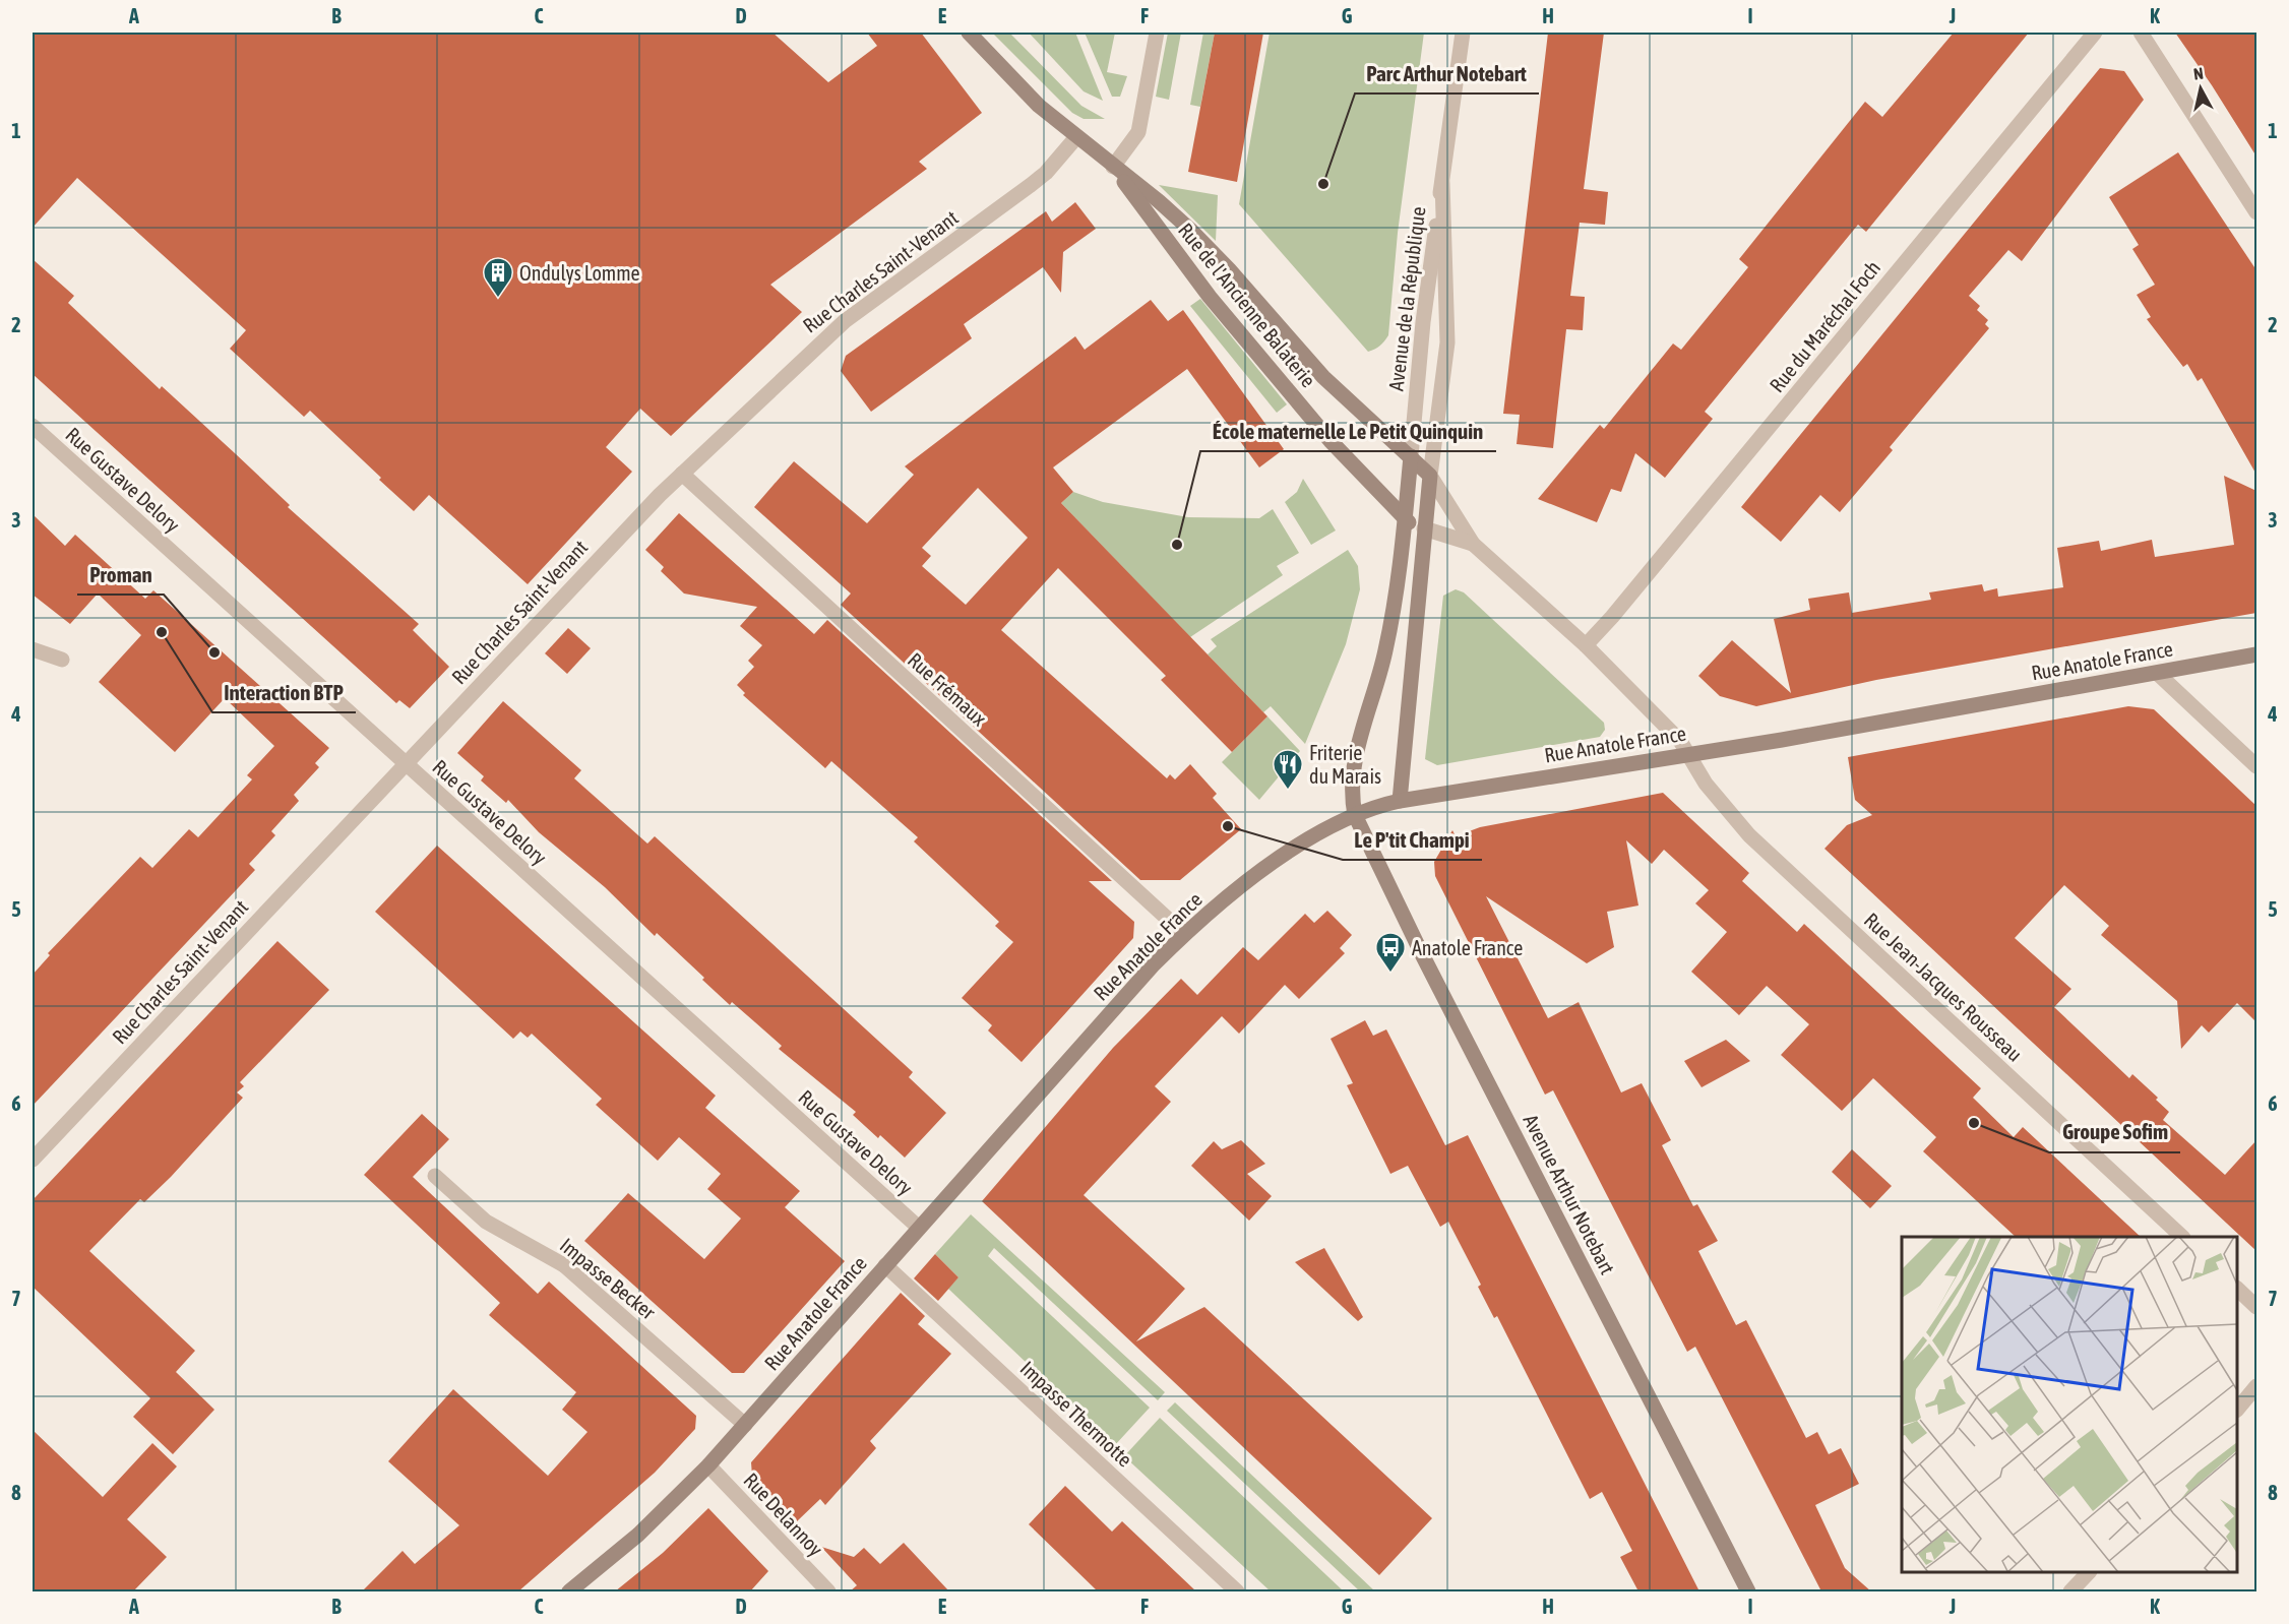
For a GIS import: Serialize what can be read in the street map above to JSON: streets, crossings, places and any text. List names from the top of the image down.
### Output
{
  "streets": {
    "street": [
      "Rue Charles Saint-Venant",
      "Avenue de la République",
      "Rue de l'Ancienne Balaterie",
      "Rue du Maréchal Foch",
      "Rue Gustave Delory",
      "Rue Anatole France",
      "Rue Frémaux",
      "Rue Jean-Jacques Rousseau",
      "Avenue Arthur Notebart",
      "Impasse Becker",
      "Impasse Thermotte",
      "Rue Delannoy"
    ]
  },
  "crossings": [
    ["Rue Charles Saint-Venant", "Rue de l'Ancienne Balaterie"],
    ["Rue Charles Saint-Venant", "Rue Gustave Delory"],
    ["Rue Charles Saint-Venant", "Rue Frémaux"],
    ["Avenue de la République", "Rue de l'Ancienne Balaterie"],
    ["Avenue de la République", "Rue Anatole France"],
    ["Avenue de la République", "Avenue Arthur Notebart"],
    ["Rue de l'Ancienne Balaterie", "Rue du Maréchal Foch"],
    ["Rue de l'Ancienne Balaterie", "Rue Anatole France"],
    ["Rue de l'Ancienne Balaterie", "Rue Jean-Jacques Rousseau"],
    ["Rue Gustave Delory", "Rue Anatole France"],
    ["Rue Anatole France", "Rue Frémaux"],
    ["Rue Anatole France", "Rue Jean-Jacques Rousseau"],
    ["Rue Anatole France", "Avenue Arthur Notebart"],
    ["Rue Anatole France", "Impasse Becker"],
    ["Rue Anatole France", "Impasse Thermotte"],
    ["Rue Anatole France", "Rue Delannoy"]
  ],
  "places": {
    "other": [
      "Parc Arthur Notebart",
      "École maternelle Le Petit Quinquin",
      "Interaction BTP",
      "Proman",
      "Le P'tit Champi",
      "Groupe Sofim"
    ],
    "building": ["Ondulys Lomme"],
    "restaurant": ["Friterie du Marais"],
    "bus stop": ["Anatole France"]
  },
  "north": "top",
  "grid": {
    "columns": [
      "A",
      "B",
      "C",
      "D",
      "E",
      "F",
      "G",
      "H",
      "I",
      "J",
      "K"
    ],
    "rows": [
      "1",
      "2",
      "3",
      "4",
      "5",
      "6",
      "7",
      "8"
    ]
  }
}
